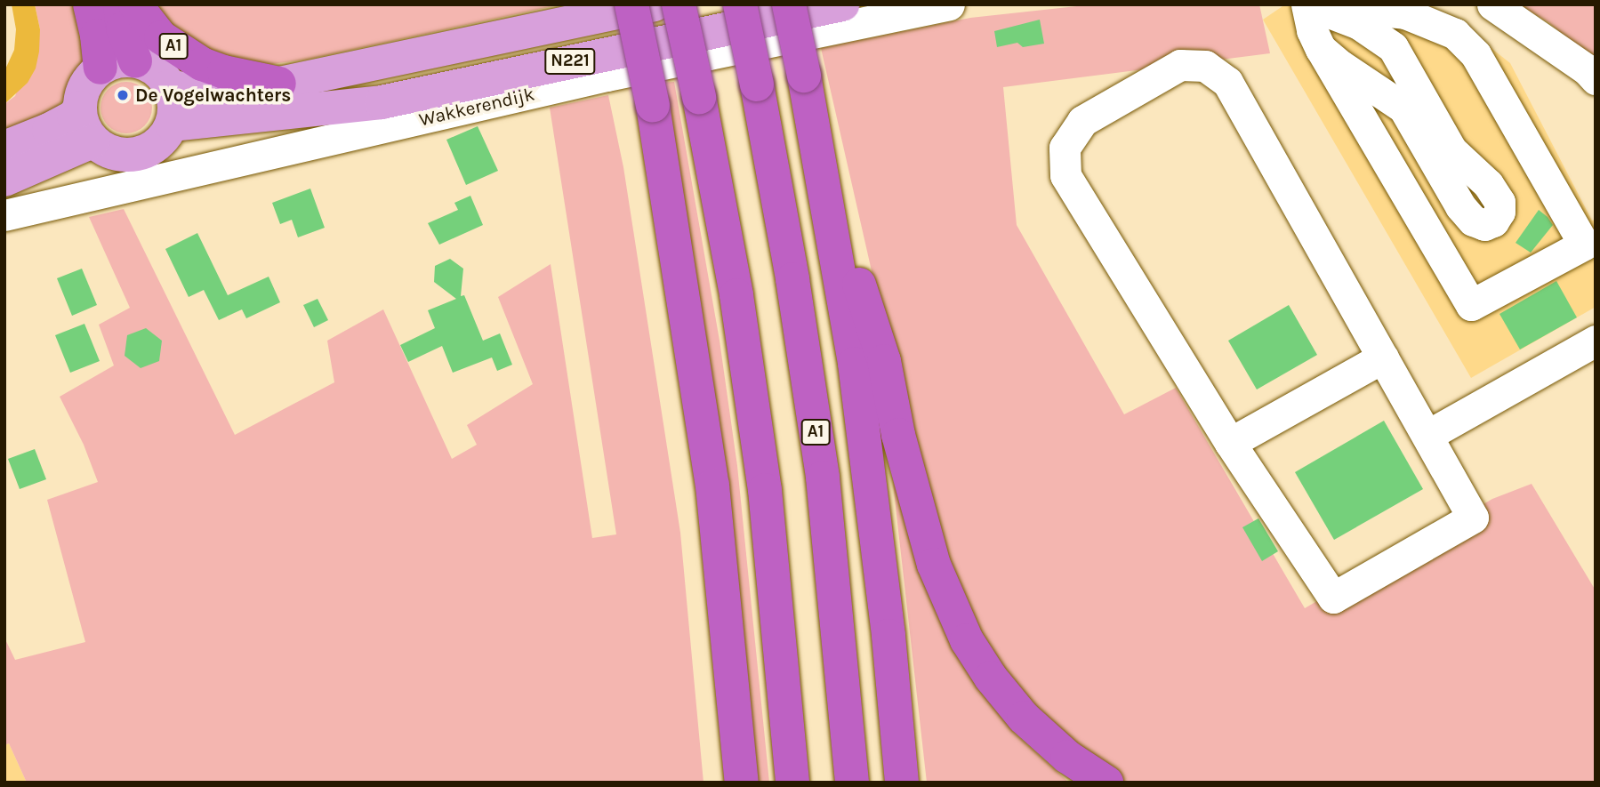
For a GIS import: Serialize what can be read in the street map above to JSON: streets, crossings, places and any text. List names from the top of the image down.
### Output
{
  "streets": {
    "highway": ["A1"],
    "main road": ["N221", "Wakkerendijk"]
  },
  "crossings": [
    ["A1", "N221"],
    ["A1", "Wakkerendijk"],
    ["N221", "Wakkerendijk"]
  ],
  "places": ["De Vogelwachters"]
}
